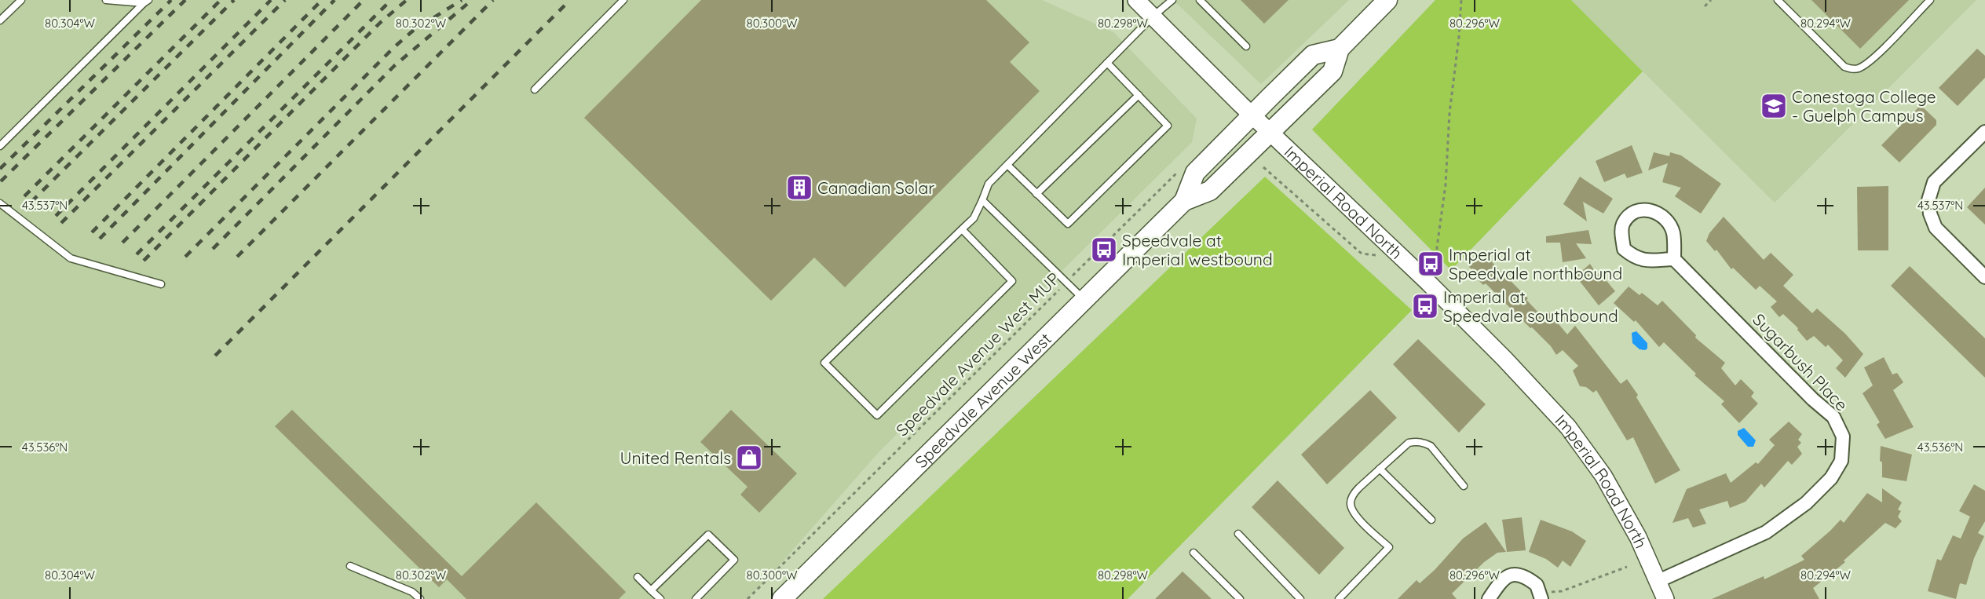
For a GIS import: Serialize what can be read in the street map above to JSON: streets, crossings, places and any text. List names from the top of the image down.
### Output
{
  "streets": {
    "main road": ["Speedvale Avenue West"],
    "street": ["Imperial Road North", "Sugarbush Place"],
    "path": ["Speedvale Avenue West MUP"]
  },
  "crossings": [
    ["Imperial Road North", "Sugarbush Place"],
    ["Imperial Road North", "Speedvale Avenue West"]
  ],
  "places": {
    "school or university": ["Conestoga College - Guelph Campus"],
    "building": ["Canadian Solar"],
    "bus stop": ["Speedvale at Imperial westbound", "Imperial at Speedvale northbound", "Imperial at Speedvale southbound"],
    "shop": ["United Rentals"]
  },
  "coordinates": [
    "80.304°W",
    "80.302°W",
    "80.300°W",
    "80.298°W",
    "80.296°W",
    "80.294°W",
    "43.537°N",
    "43.536°N"
  ]
}
